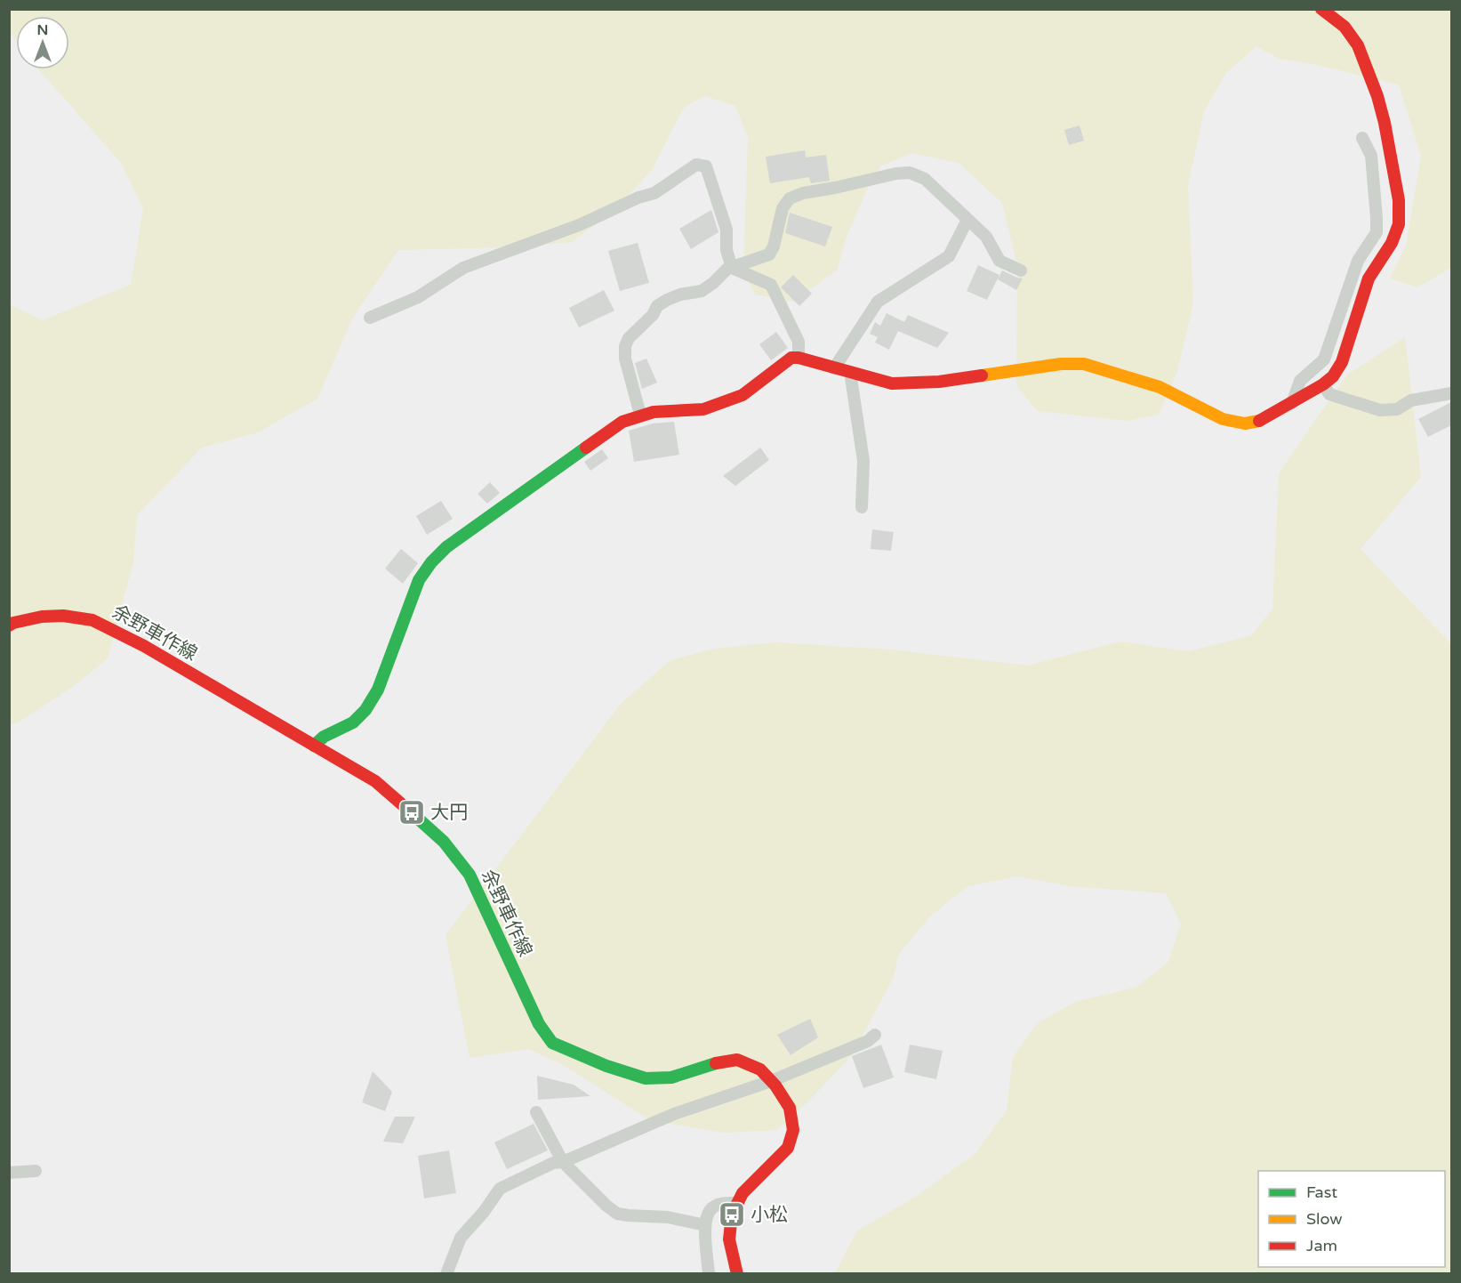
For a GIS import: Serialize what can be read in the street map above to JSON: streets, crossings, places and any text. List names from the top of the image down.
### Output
{
  "streets": {
    "street": ["余野車作線"]
  },
  "places": {
    "bus stop": ["大円", "小松"]
  },
  "legend": ["Fast", "Slow", "Jam"],
  "north": "top"
}
